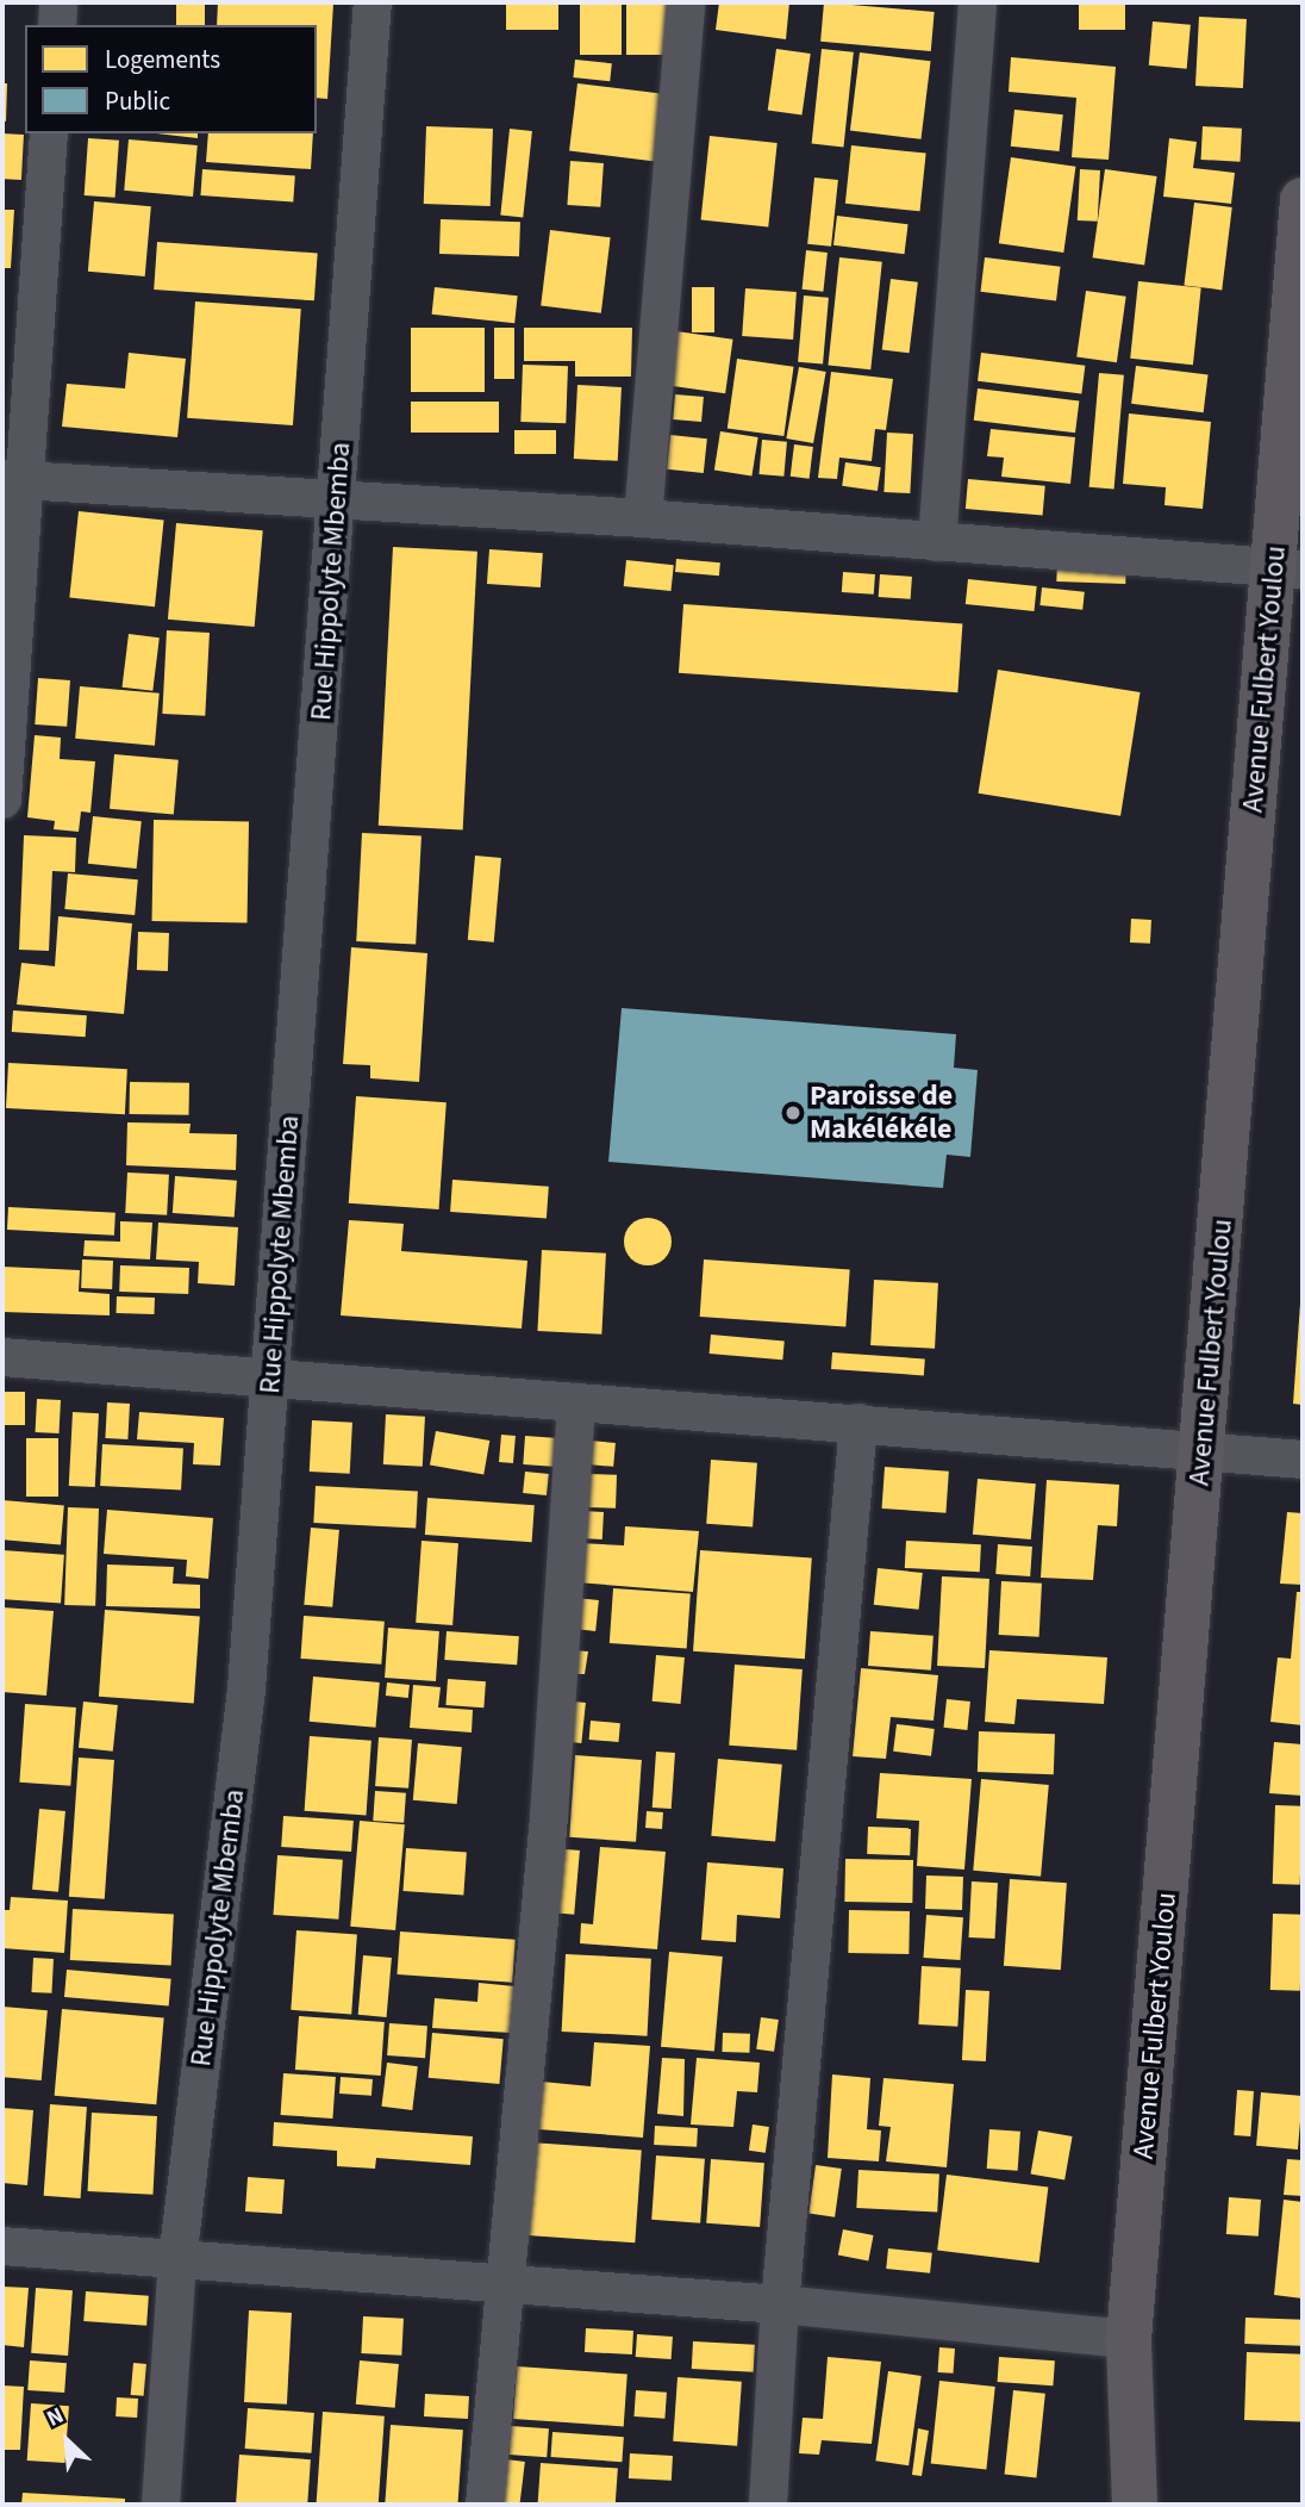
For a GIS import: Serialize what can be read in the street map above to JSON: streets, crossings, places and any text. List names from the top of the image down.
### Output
{
  "streets": {
    "main road": ["Avenue Fulbert Youlou"],
    "street": ["Rue Hippolyte Mbemba"]
  },
  "places": ["Paroisse de Makélékéle"],
  "legend": ["Logements", "Public"],
  "north": "top left"
}
